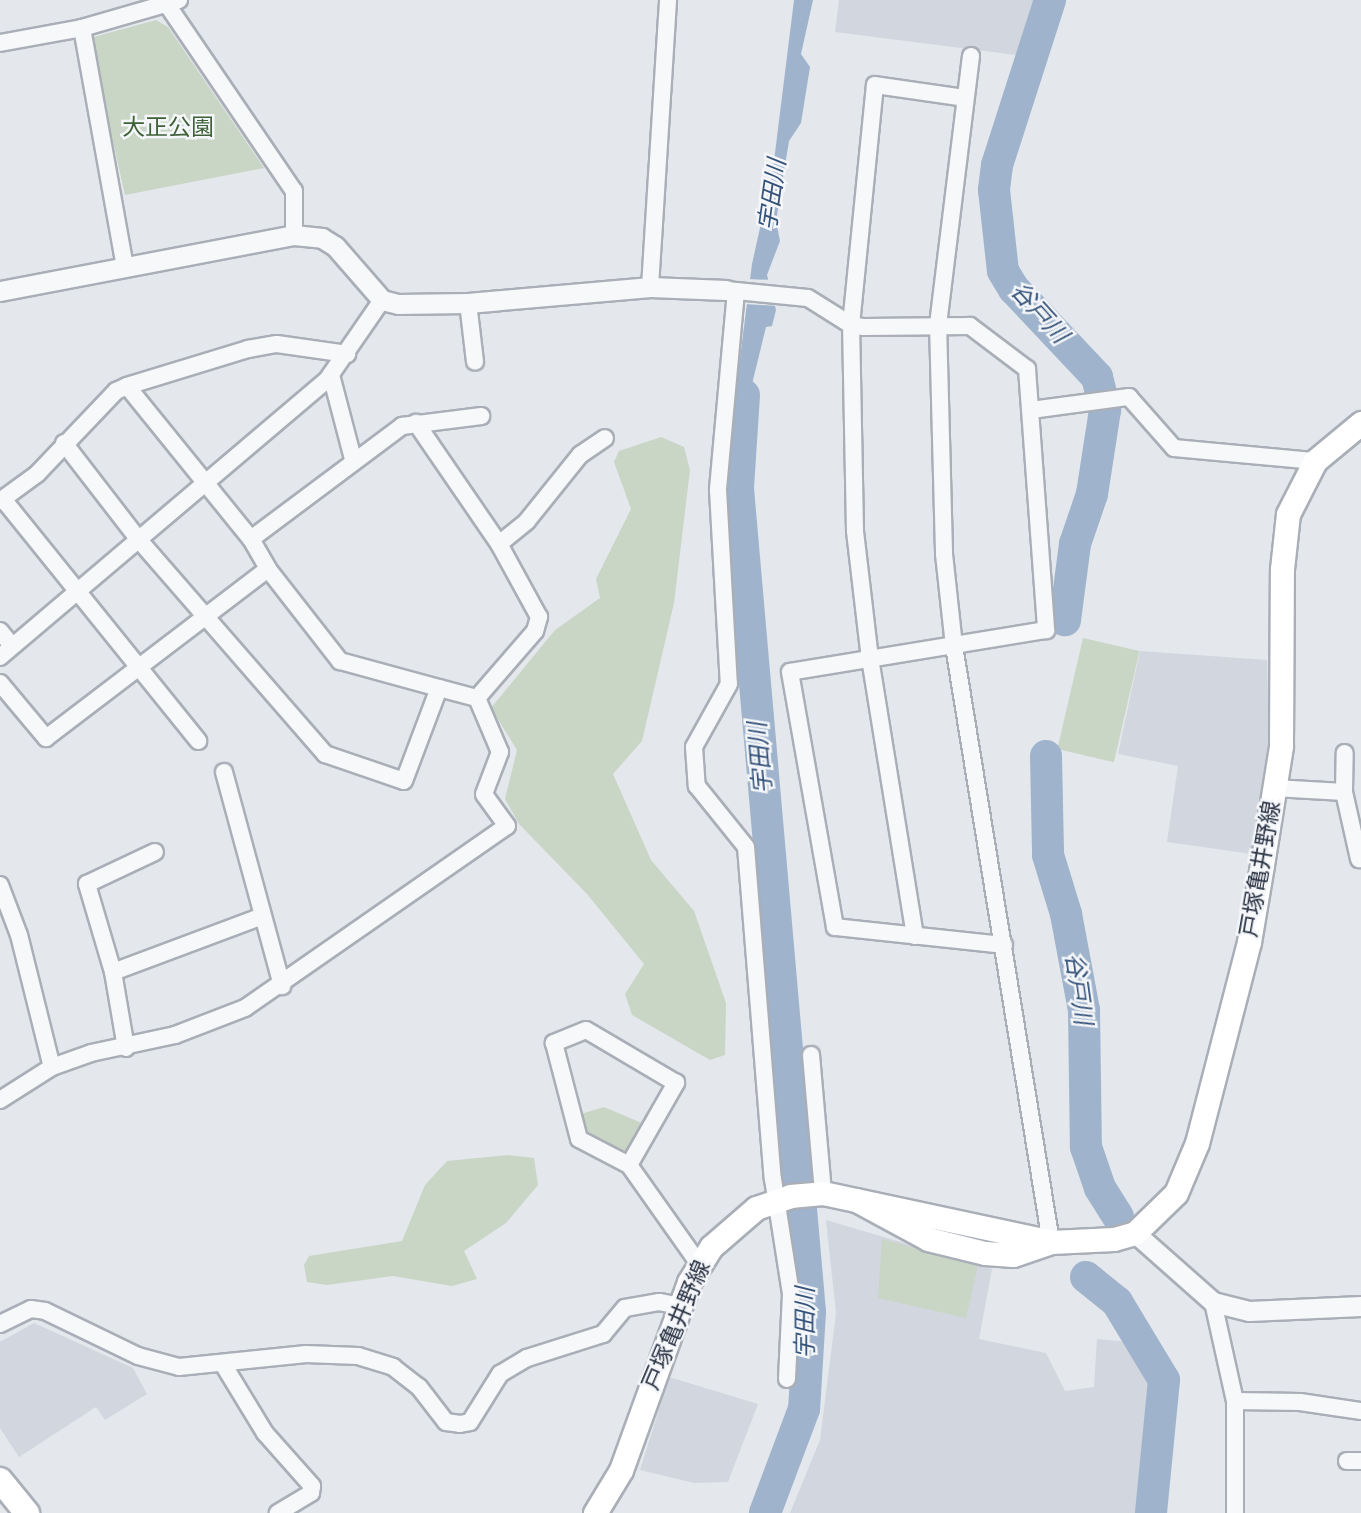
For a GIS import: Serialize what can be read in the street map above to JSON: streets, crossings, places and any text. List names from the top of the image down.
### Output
{
  "streets": {
    "main road": ["戸塚亀井野線"]
  },
  "water": ["宇田川", "谷戸川"],
  "parks": ["大正公園"]
}
